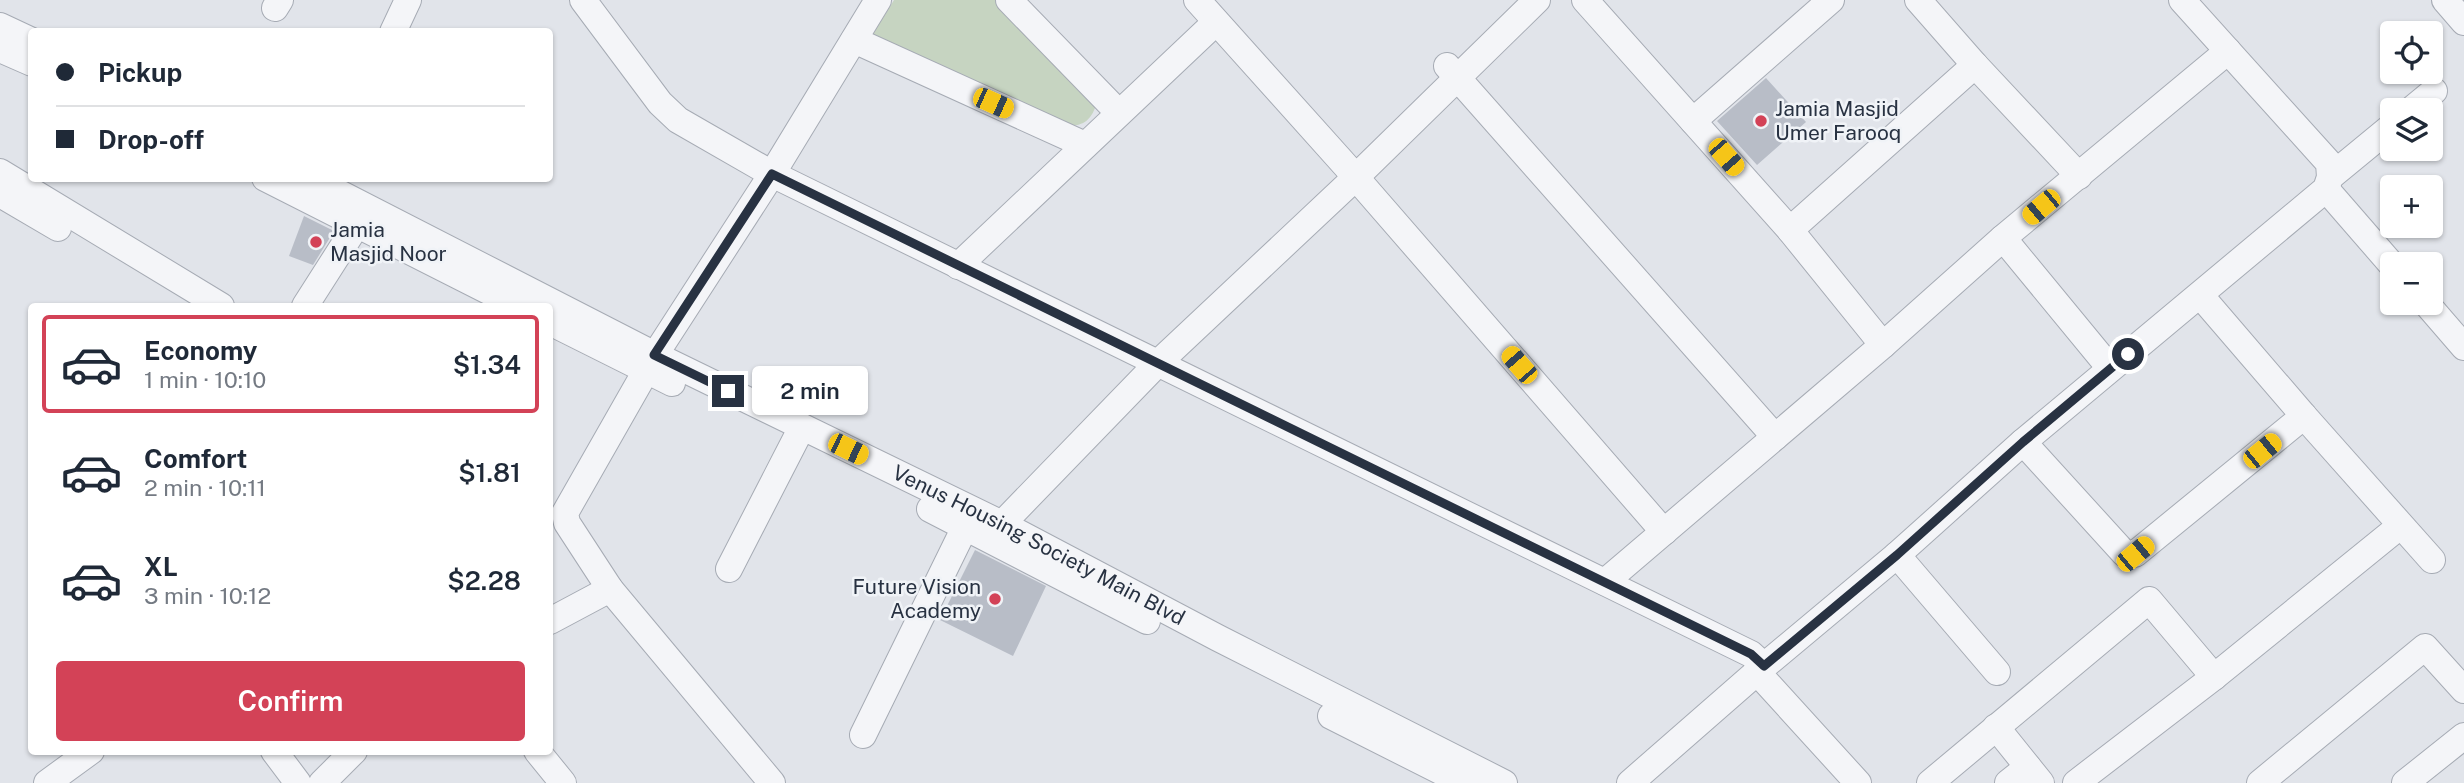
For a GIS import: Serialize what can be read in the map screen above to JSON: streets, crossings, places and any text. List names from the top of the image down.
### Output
{
  "streets": {
    "street": ["Venus Housing Society Main Blvd"]
  },
  "places": ["Jamia Masjid Umer Farooq", "Jamia Masjid Noor", "Future Vision Academy"],
  "page": {
    "map_buttons": ["+", "−"],
    "banner": ["Pickup", "Drop-off"],
    "list": [
      {
        "name": "Economy",
        "note": "1 min · 10:10",
        "value": "$1.34"
      },
      {
        "name": "Comfort",
        "note": "2 min · 10:11",
        "value": "$1.81"
      },
      {
        "name": "XL",
        "note": "3 min · 10:12",
        "value": "$2.28"
      }
    ],
    "bubble": "2 min",
    "buttons": "Confirm"
  }
}
